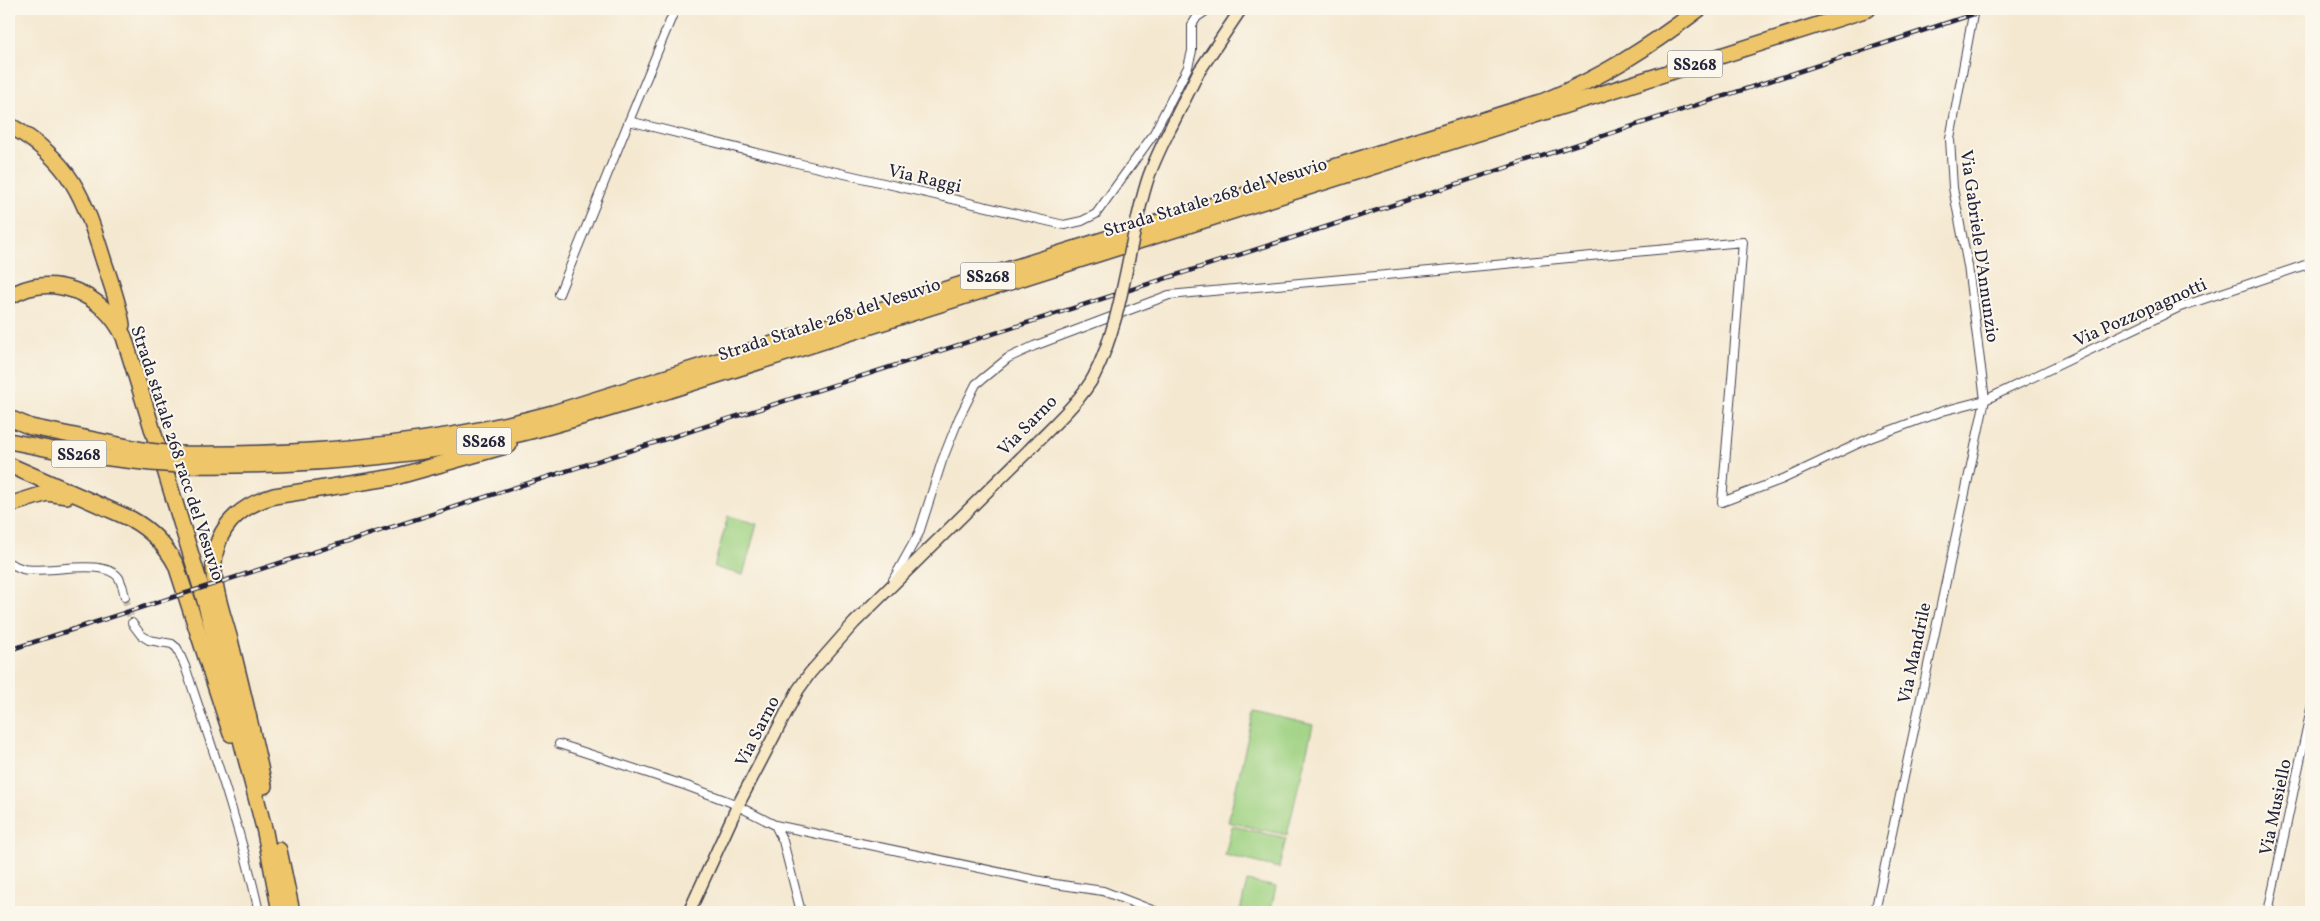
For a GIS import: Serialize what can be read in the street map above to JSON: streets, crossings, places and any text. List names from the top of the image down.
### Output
{
  "streets": {
    "highway": ["SS268", "Strada Statale 268 del Vesuvio", "Strada statale 268 racc del Vesuvio"],
    "street": [
      "Via Raggi",
      "Via Gabriele D'Annunzio",
      "Via Pozzopagnotti",
      "Via Sarno",
      "Via Mandrile",
      "Via Musiello"
    ]
  },
  "crossings": [
    ["Via Gabriele D'Annunzio", "Via Pozzopagnotti"],
    ["Via Gabriele D'Annunzio", "Via Mandrile"],
    ["Via Pozzopagnotti", "Via Sarno"],
    ["Via Pozzopagnotti", "Via Mandrile"]
  ]
}
